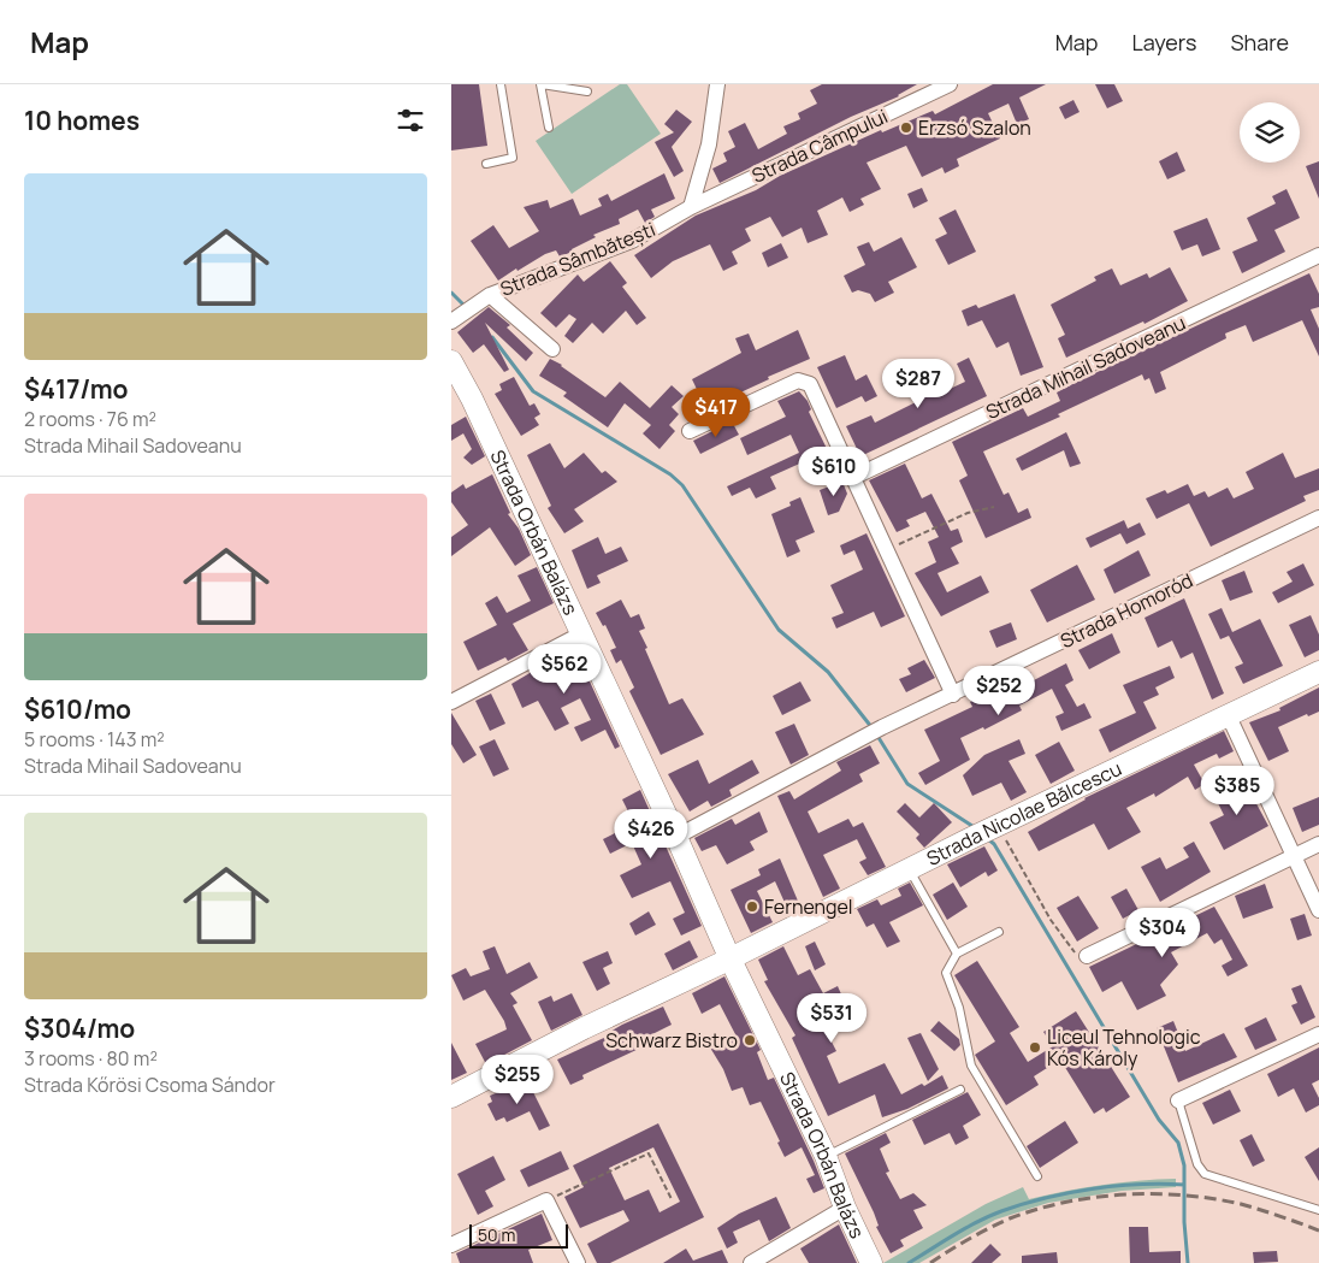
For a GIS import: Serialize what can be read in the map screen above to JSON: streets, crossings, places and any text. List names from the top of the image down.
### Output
{
  "streets": {
    "main road": ["Strada Orbán Balázs", "Strada Nicolae Bălcescu"],
    "street": [
      "Strada Câmpului",
      "Strada Sâmbătești",
      "Strada Mihail Sadoveanu",
      "Strada Homoród"
    ]
  },
  "crossings": [
    ["Strada Câmpului", "Strada Sâmbătești"],
    ["Strada Orbán Balázs", "Strada Homoród"],
    ["Strada Orbán Balázs", "Strada Nicolae Bălcescu"]
  ],
  "places": [
    "Erzsó Szalon",
    "Fernengel",
    "Schwarz Bistro",
    "Liceul Tehnologic Kós Károly"
  ],
  "scale_bar": "50 m",
  "page": {
    "header": "Map",
    "nav": ["Map", "Layers", "Share"],
    "heading": "10 homes",
    "list": [
      {
        "name": "$417/mo",
        "note": "2 rooms · 76 m² · Strada Mihail Sadoveanu"
      },
      {
        "name": "$610/mo",
        "note": "5 rooms · 143 m² · Strada Mihail Sadoveanu"
      },
      {
        "name": "$304/mo",
        "note": "3 rooms · 80 m² · Strada Kőrösi Csoma Sándor"
      }
    ],
    "price": [
      "$287",
      "$417",
      "$610",
      "$562",
      "$252",
      "$385",
      "$426",
      "$304",
      "$531",
      "$255"
    ],
    "scale": "50 m"
  }
}
